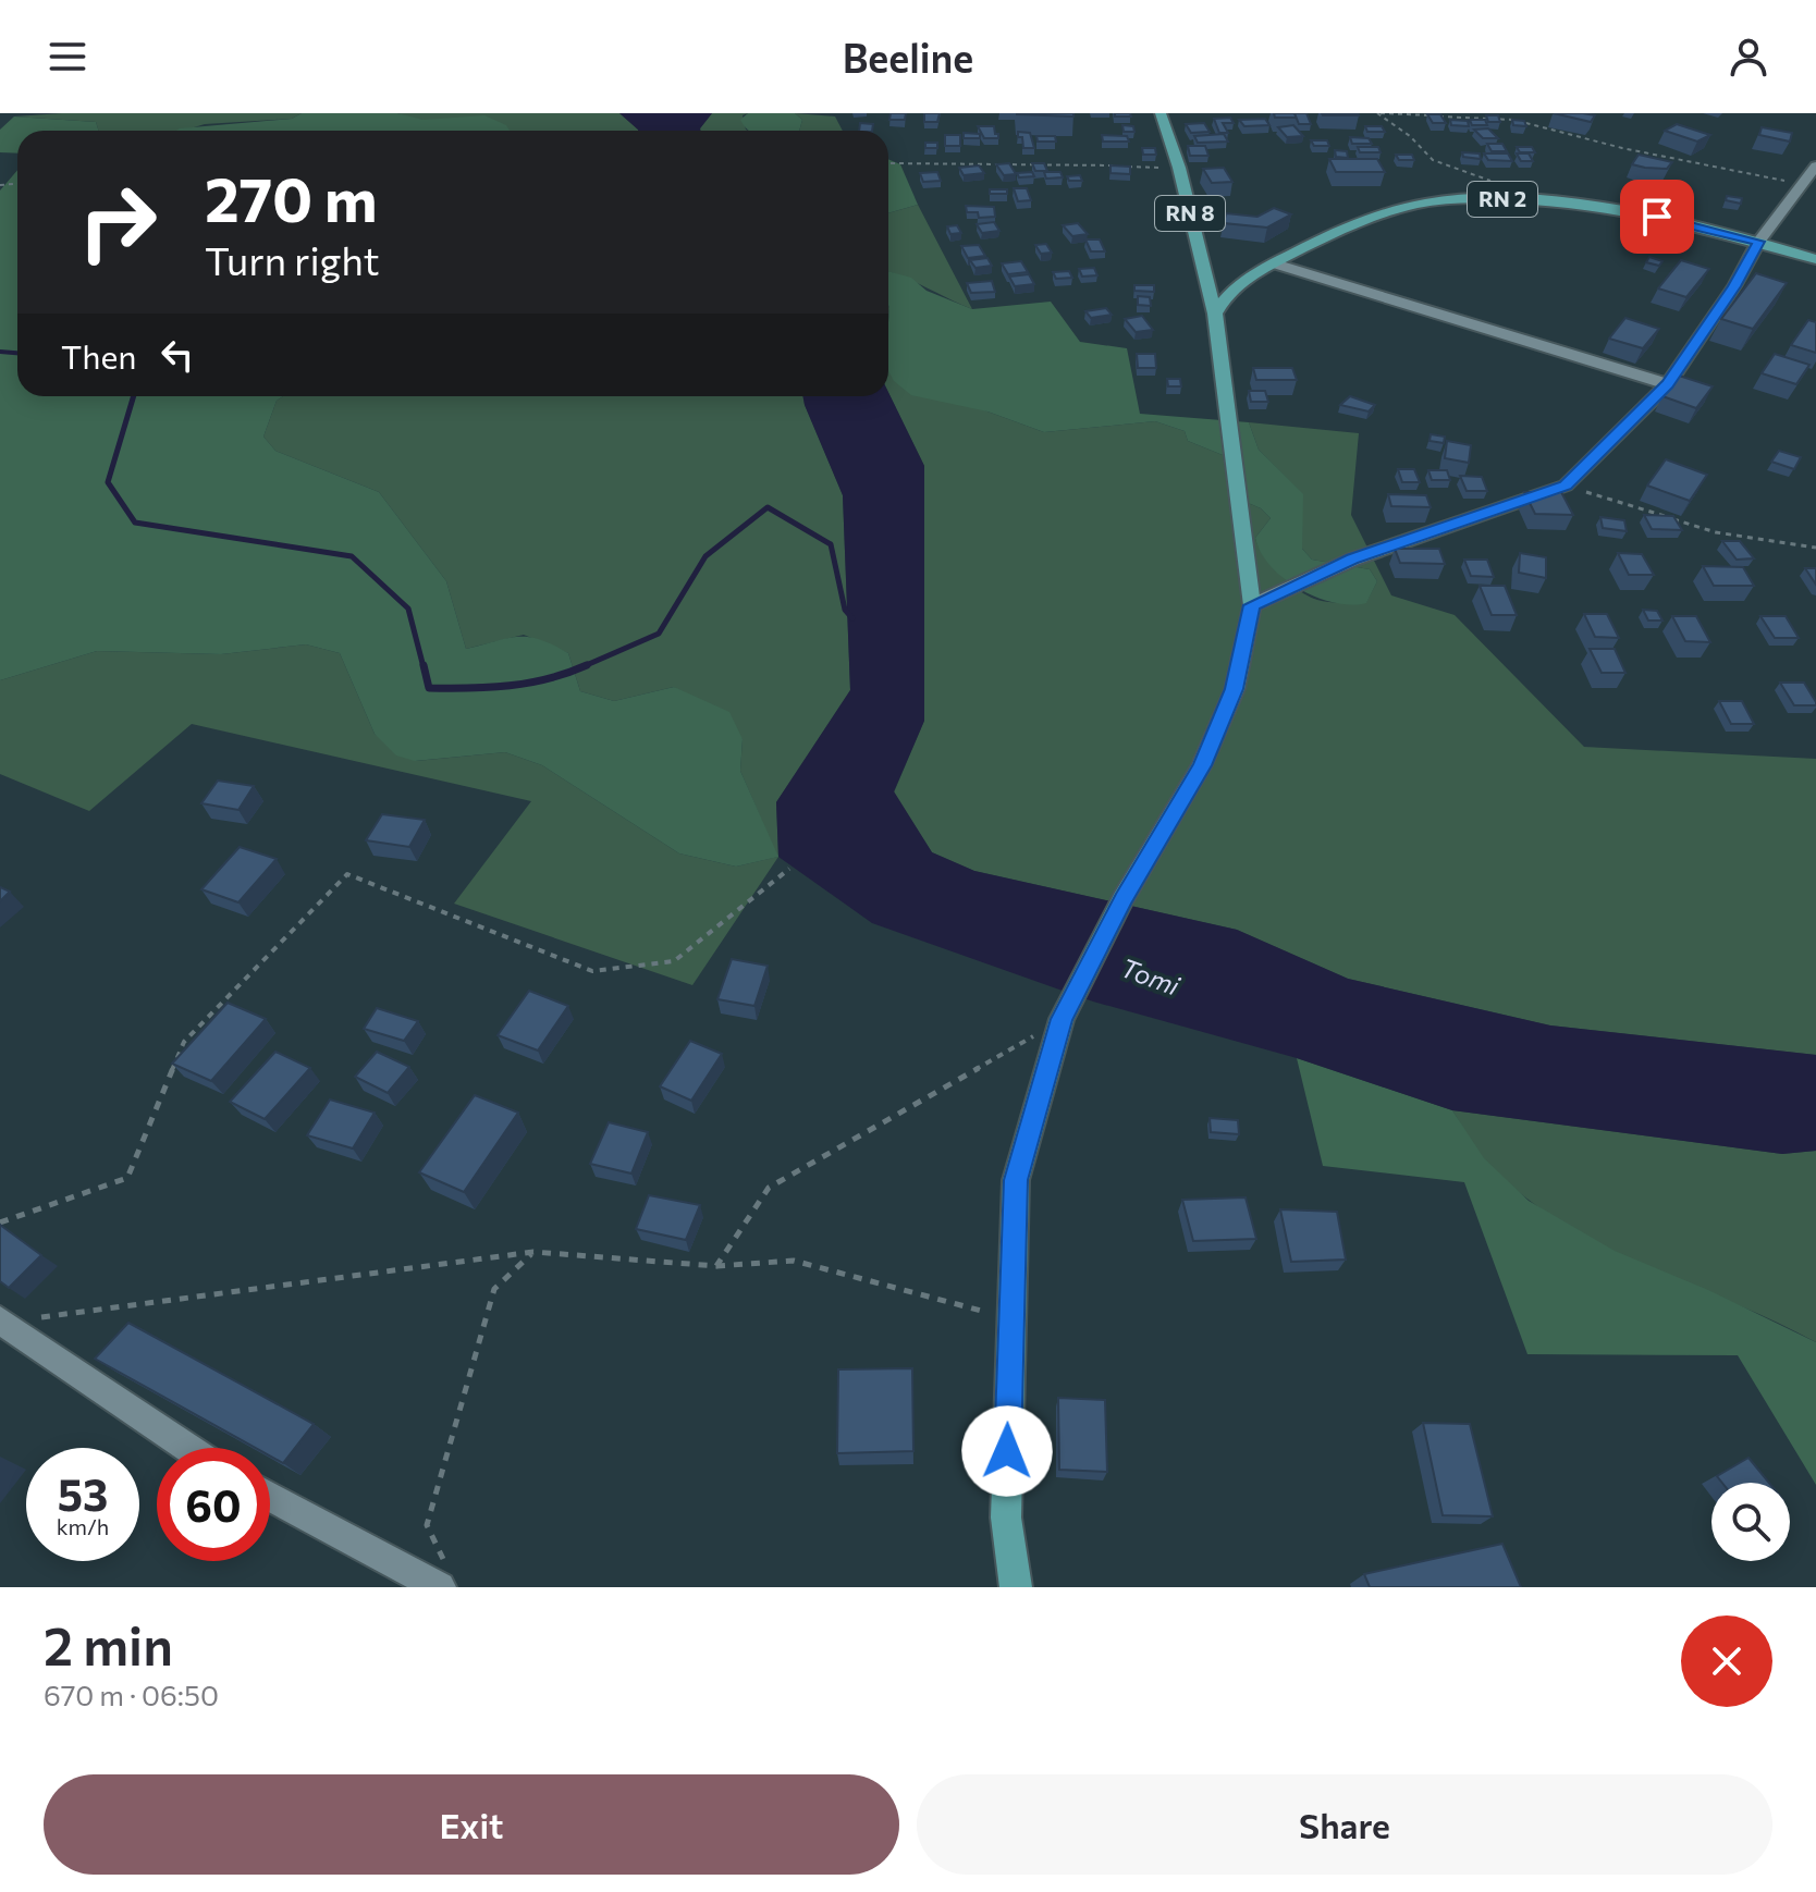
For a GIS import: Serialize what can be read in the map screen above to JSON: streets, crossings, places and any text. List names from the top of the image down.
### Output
{
  "streets": {
    "main road": ["RN 2", "RN 8"]
  },
  "crossings": [
    ["RN 2", "RN 8"]
  ],
  "water": ["Tomi"],
  "page": {
    "header": "Beeline",
    "turn": ["270 m", "Turn right"],
    "then": "Then",
    "speed": "53 km/h",
    "limit": "60",
    "heading": ["2 min", "670 m · 06:50"],
    "buttons": ["Exit", "Share"]
  }
}
